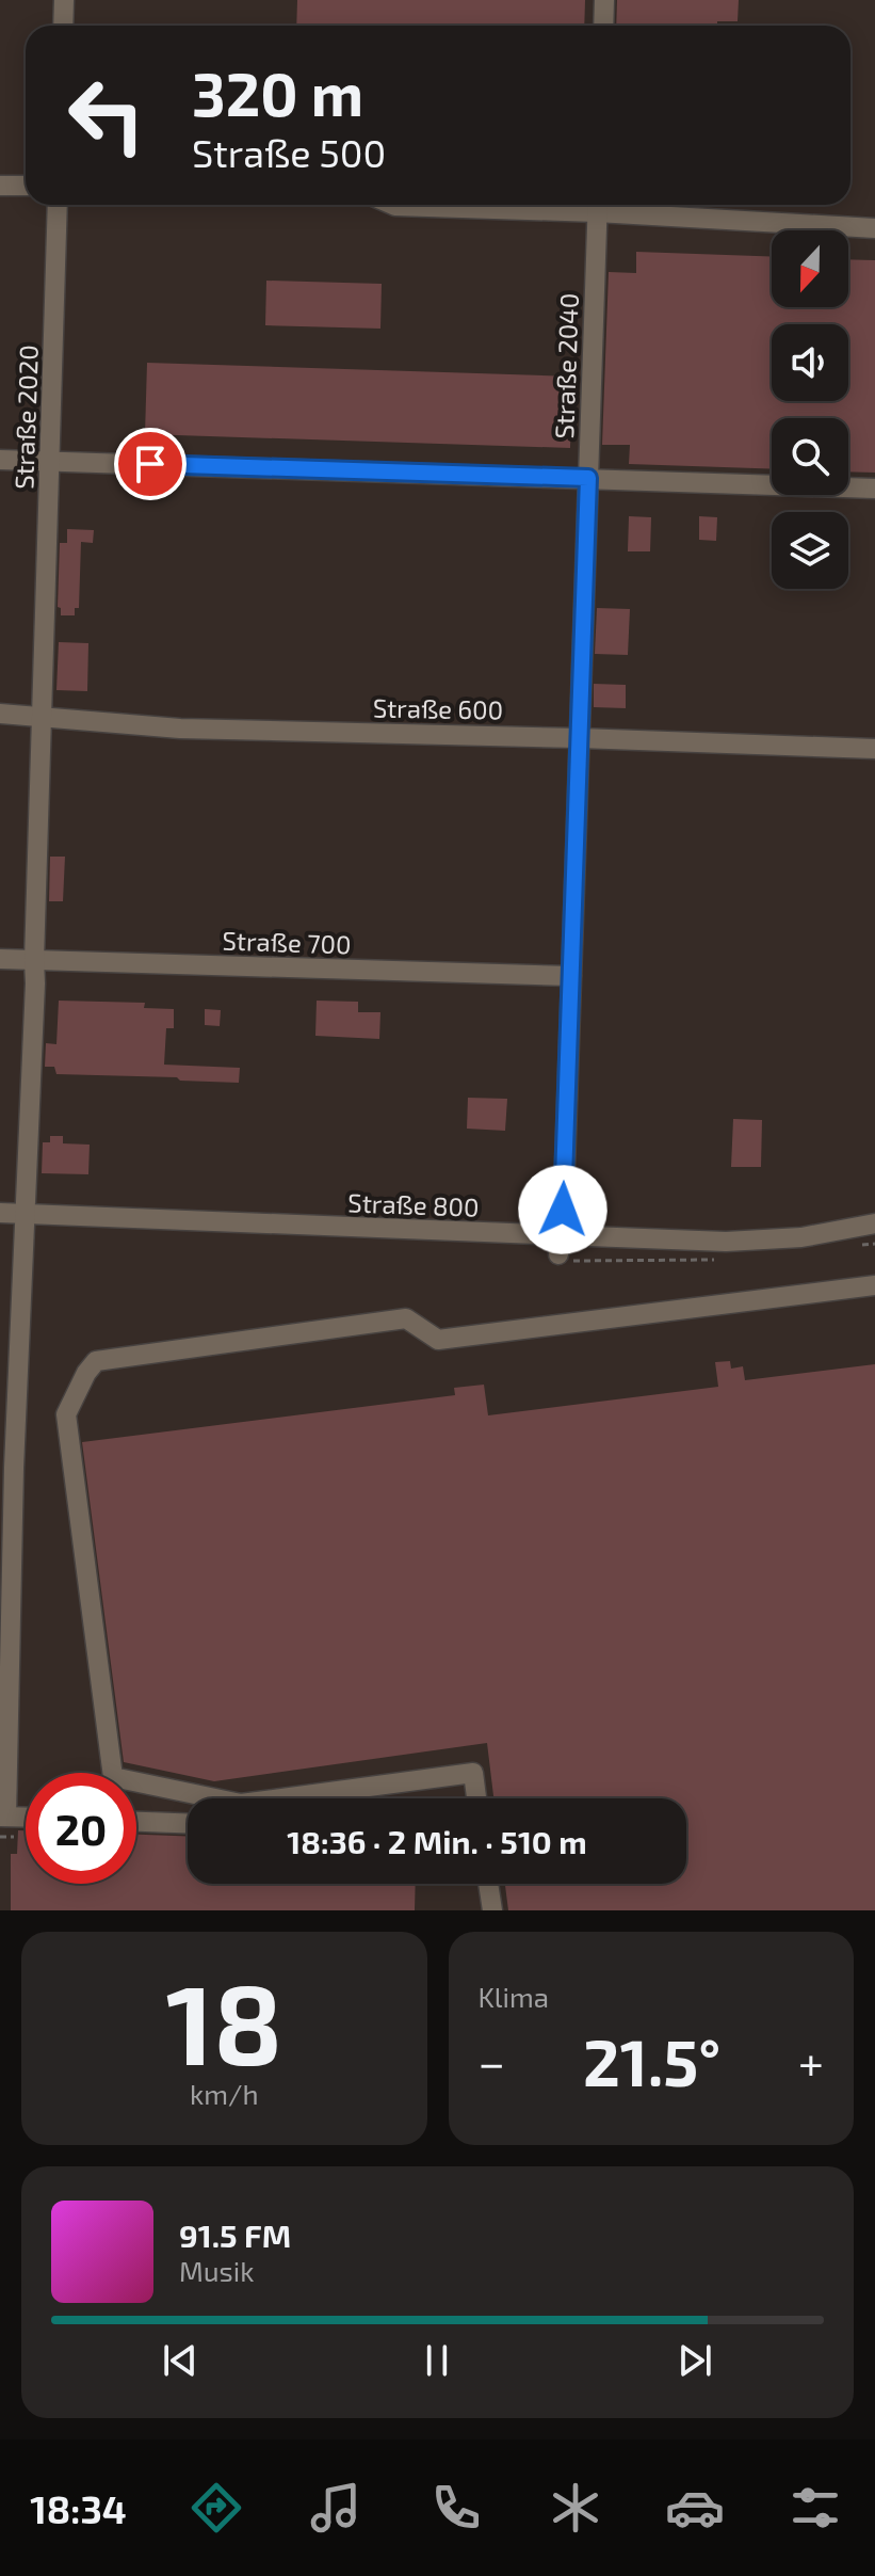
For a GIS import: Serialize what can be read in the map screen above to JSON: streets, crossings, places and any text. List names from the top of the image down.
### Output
{
  "streets": {
    "lane": [
      "Straße 2040",
      "Straße 2020",
      "Straße 600",
      "Straße 700",
      "Straße 800"
    ]
  },
  "crossings": [
    ["Straße 2040", "Straße 600"],
    ["Straße 2040", "Straße 700"],
    ["Straße 2040", "Straße 800"],
    ["Straße 2020", "Straße 600"],
    ["Straße 2020", "Straße 700"],
    ["Straße 2020", "Straße 800"]
  ],
  "north": "bottom",
  "page": {
    "turn": ["320 m", "Straße 500"],
    "limit": "20",
    "trip": "18:36 · 2 Min. · 510 m",
    "tile": [
      ["18", "km/h"],
      "Klima"
    ],
    "heat": ["−", "21.5°", "+"],
    "song": ["91.5 FM", "Musik"],
    "tabs": "18:34"
  }
}
